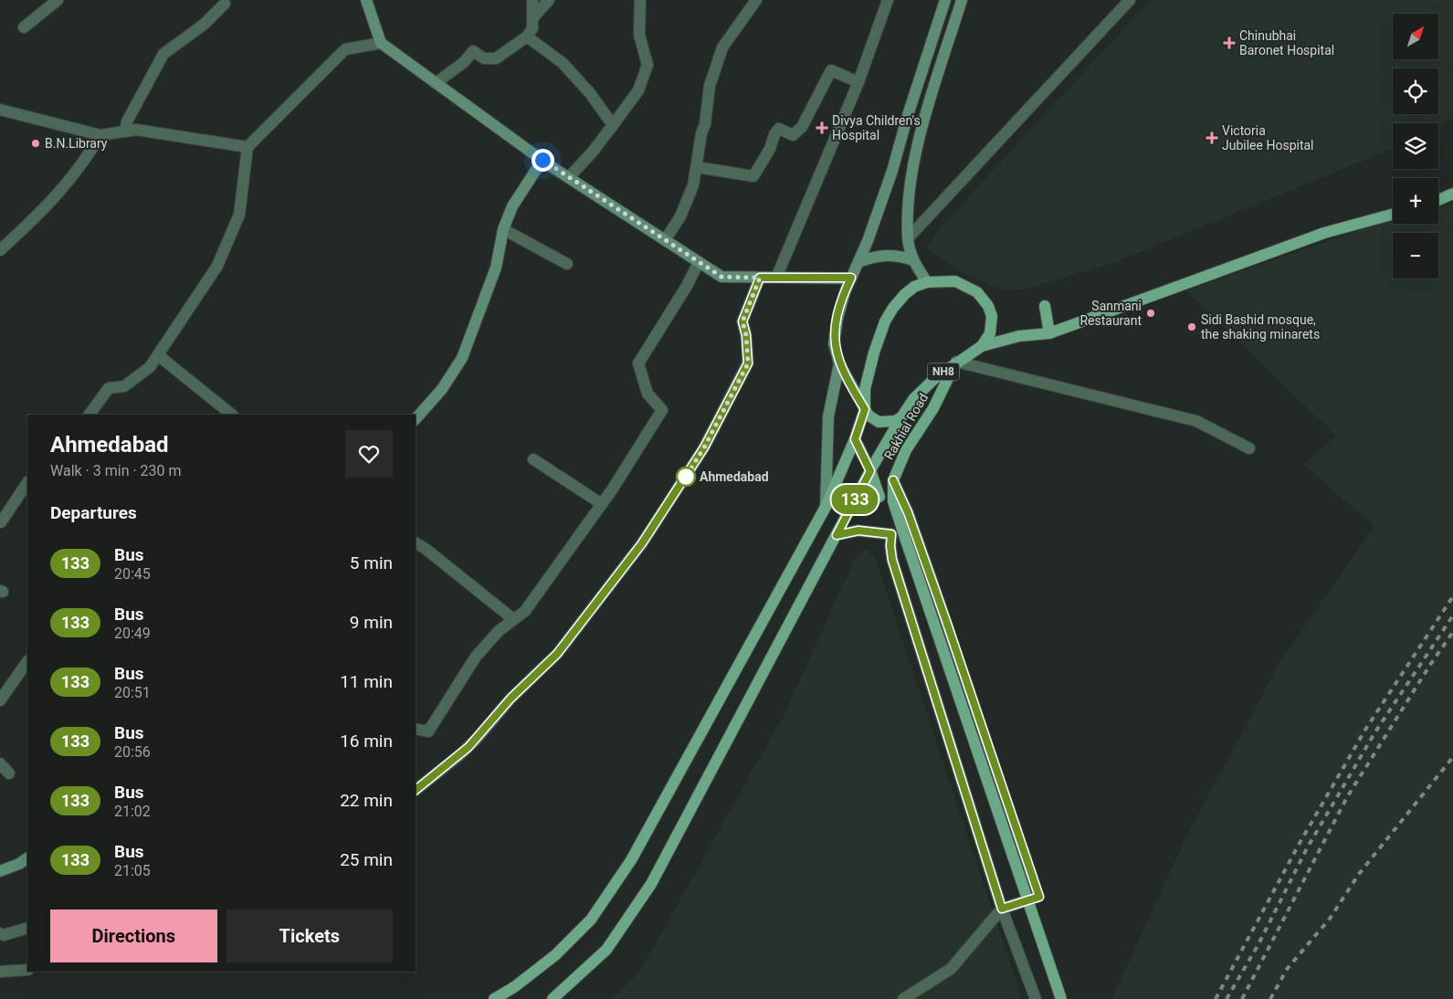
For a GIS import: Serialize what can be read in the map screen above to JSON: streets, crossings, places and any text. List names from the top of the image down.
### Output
{
  "streets": {
    "main road": ["NH8", "Rakhial Road"]
  },
  "crossings": [
    ["NH8", "Rakhial Road"]
  ],
  "places": {
    "health": ["Chinubhai Baronet Hospital", "Divya Children's Hospital", "Victoria Jubilee Hospital"],
    "other": [
      "B.N.Library",
      "Sanmani Restaurant",
      "Sidi Bashid mosque, the shaking minarets",
      "Ahmedabad"
    ]
  },
  "lines": ["bus line 133"],
  "north": "top right",
  "page": {
    "on_map": "133",
    "map_buttons": ["+", "−"],
    "heading": [
      ["Ahmedabad", "Walk · 3 min · 230 m"],
      "Departures"
    ],
    "list": [
      {
        "mark": "133",
        "name": "Bus",
        "note": "20:45",
        "value": "5 min"
      },
      {
        "mark": "133",
        "name": "Bus",
        "note": "20:49",
        "value": "9 min"
      },
      {
        "mark": "133",
        "name": "Bus",
        "note": "20:51",
        "value": "11 min"
      },
      {
        "mark": "133",
        "name": "Bus",
        "note": "20:56",
        "value": "16 min"
      },
      {
        "mark": "133",
        "name": "Bus",
        "note": "21:02",
        "value": "22 min"
      },
      {
        "mark": "133",
        "name": "Bus",
        "note": "21:05",
        "value": "25 min"
      }
    ],
    "buttons": ["Directions", "Tickets"]
  }
}
